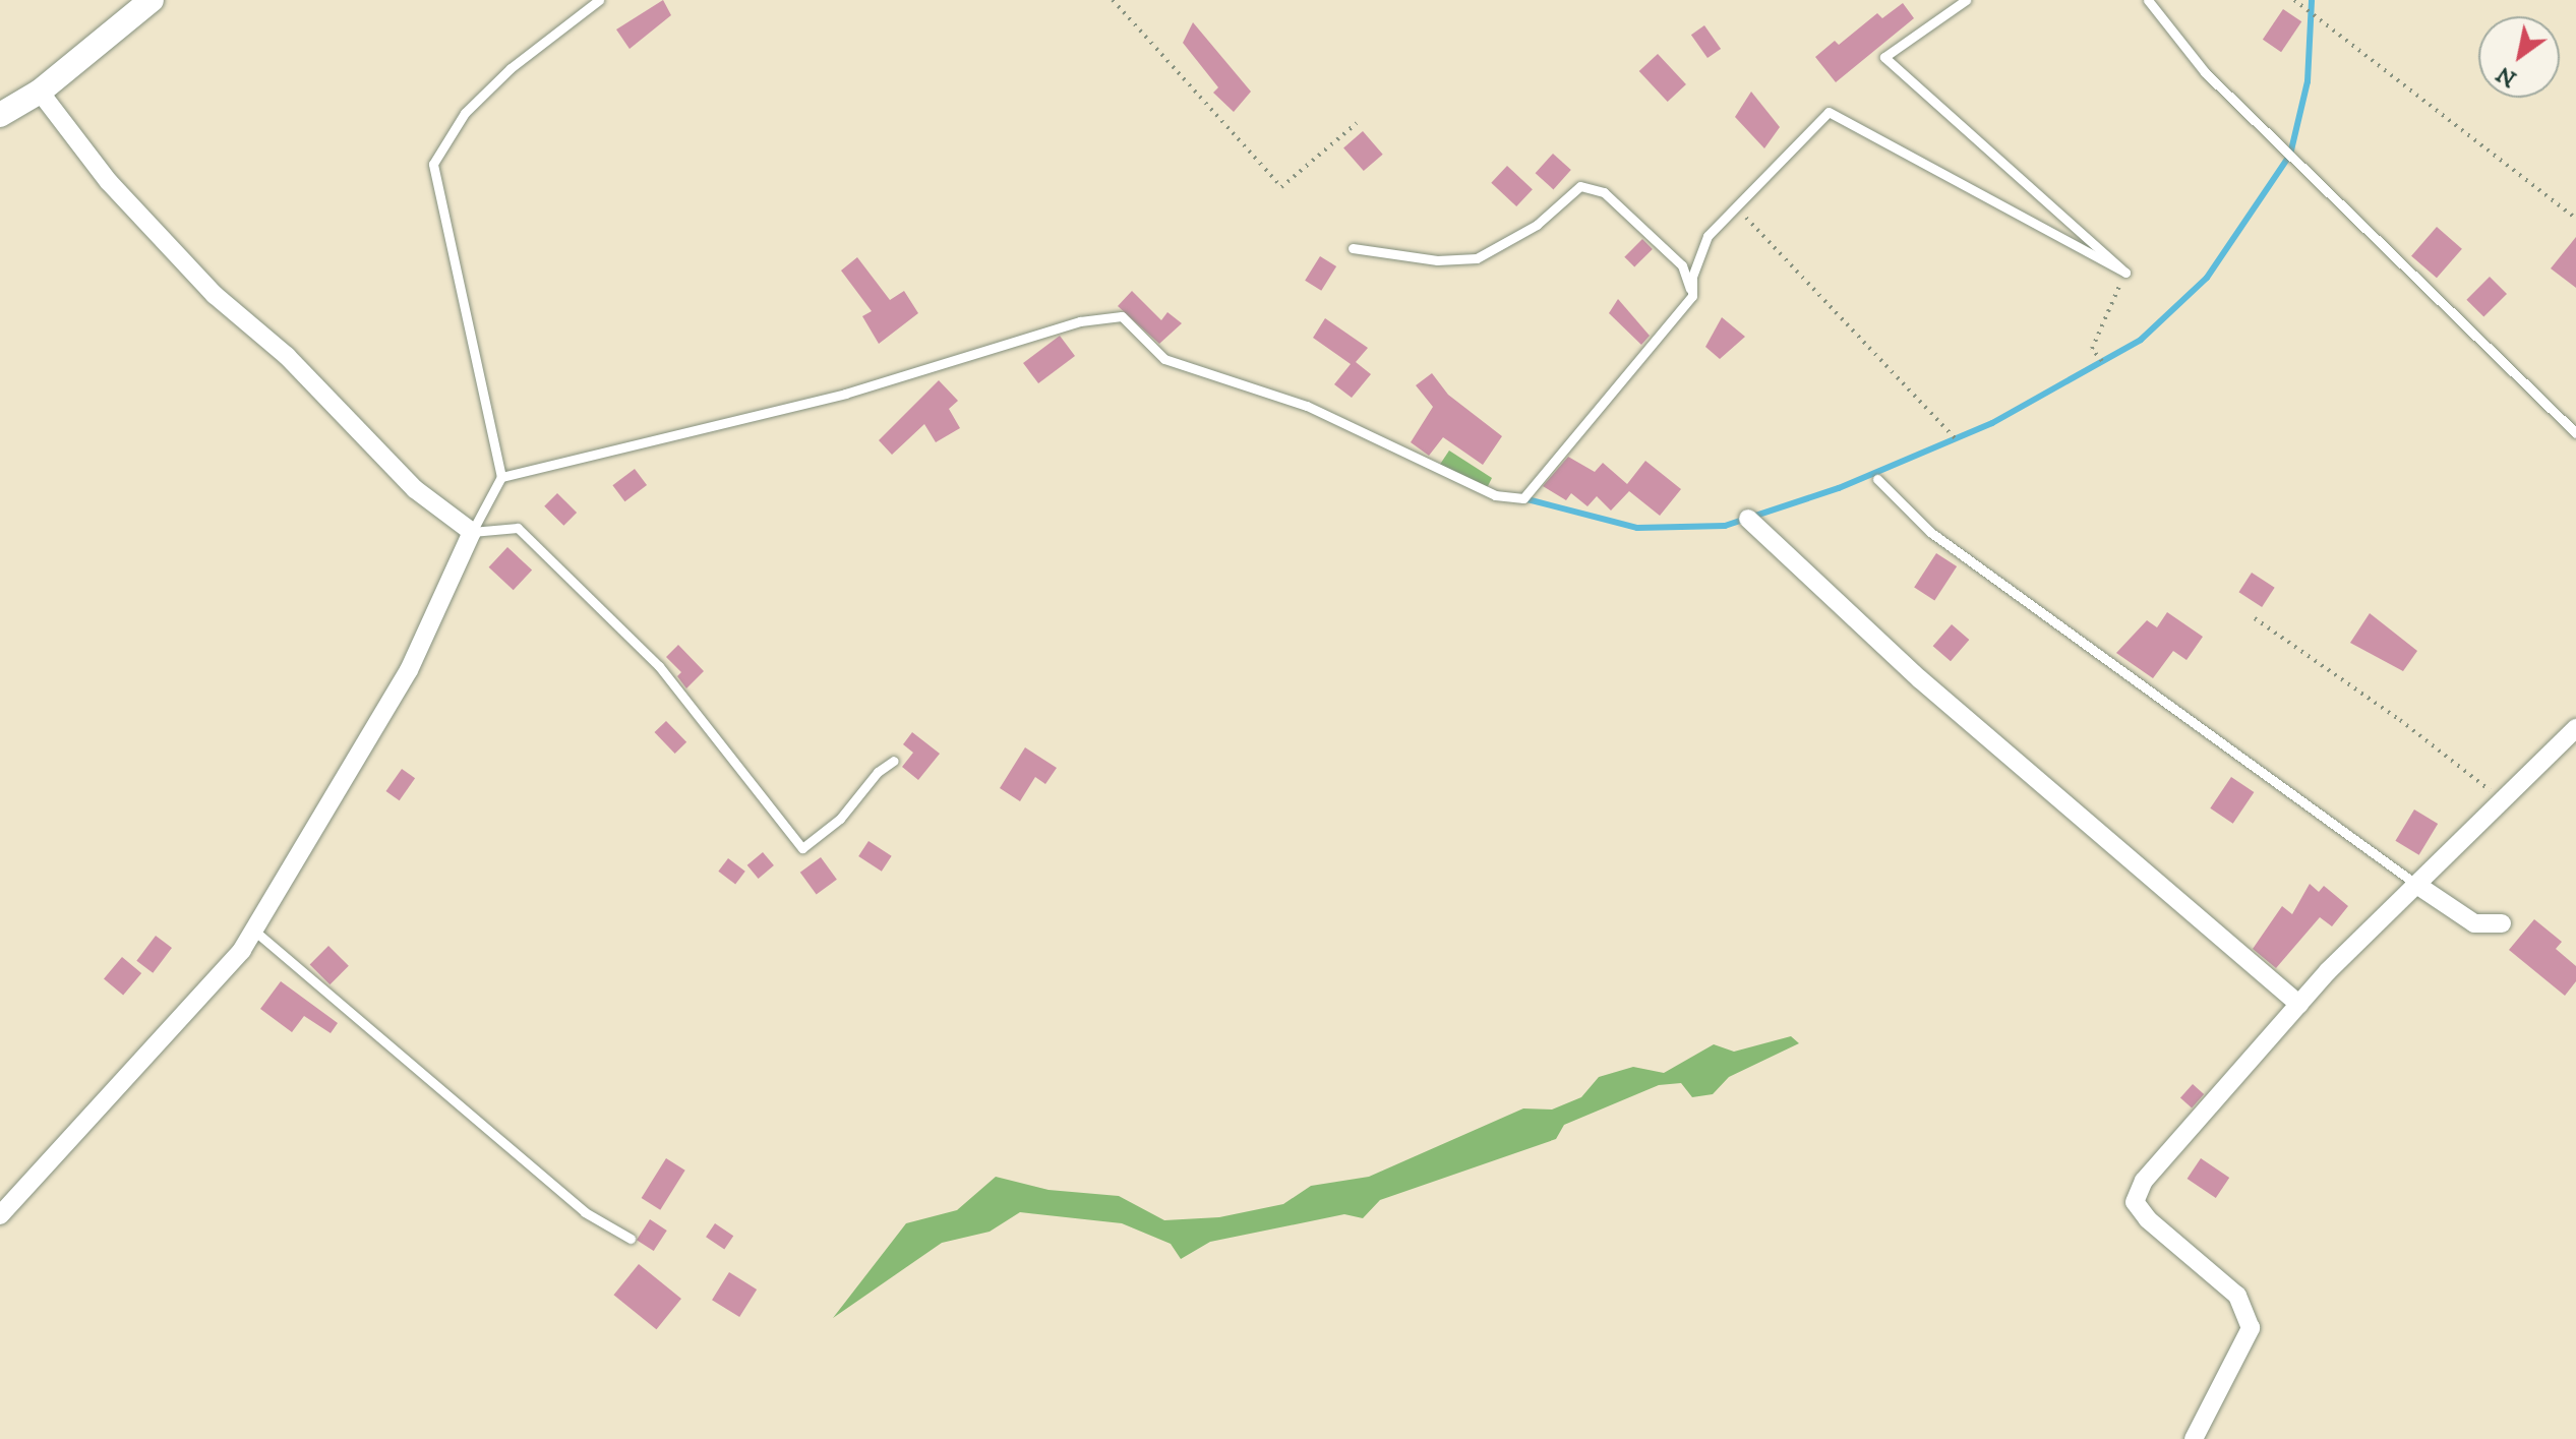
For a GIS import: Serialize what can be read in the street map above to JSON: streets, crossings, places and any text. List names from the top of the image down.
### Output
{
  "north": "bottom left"
}
